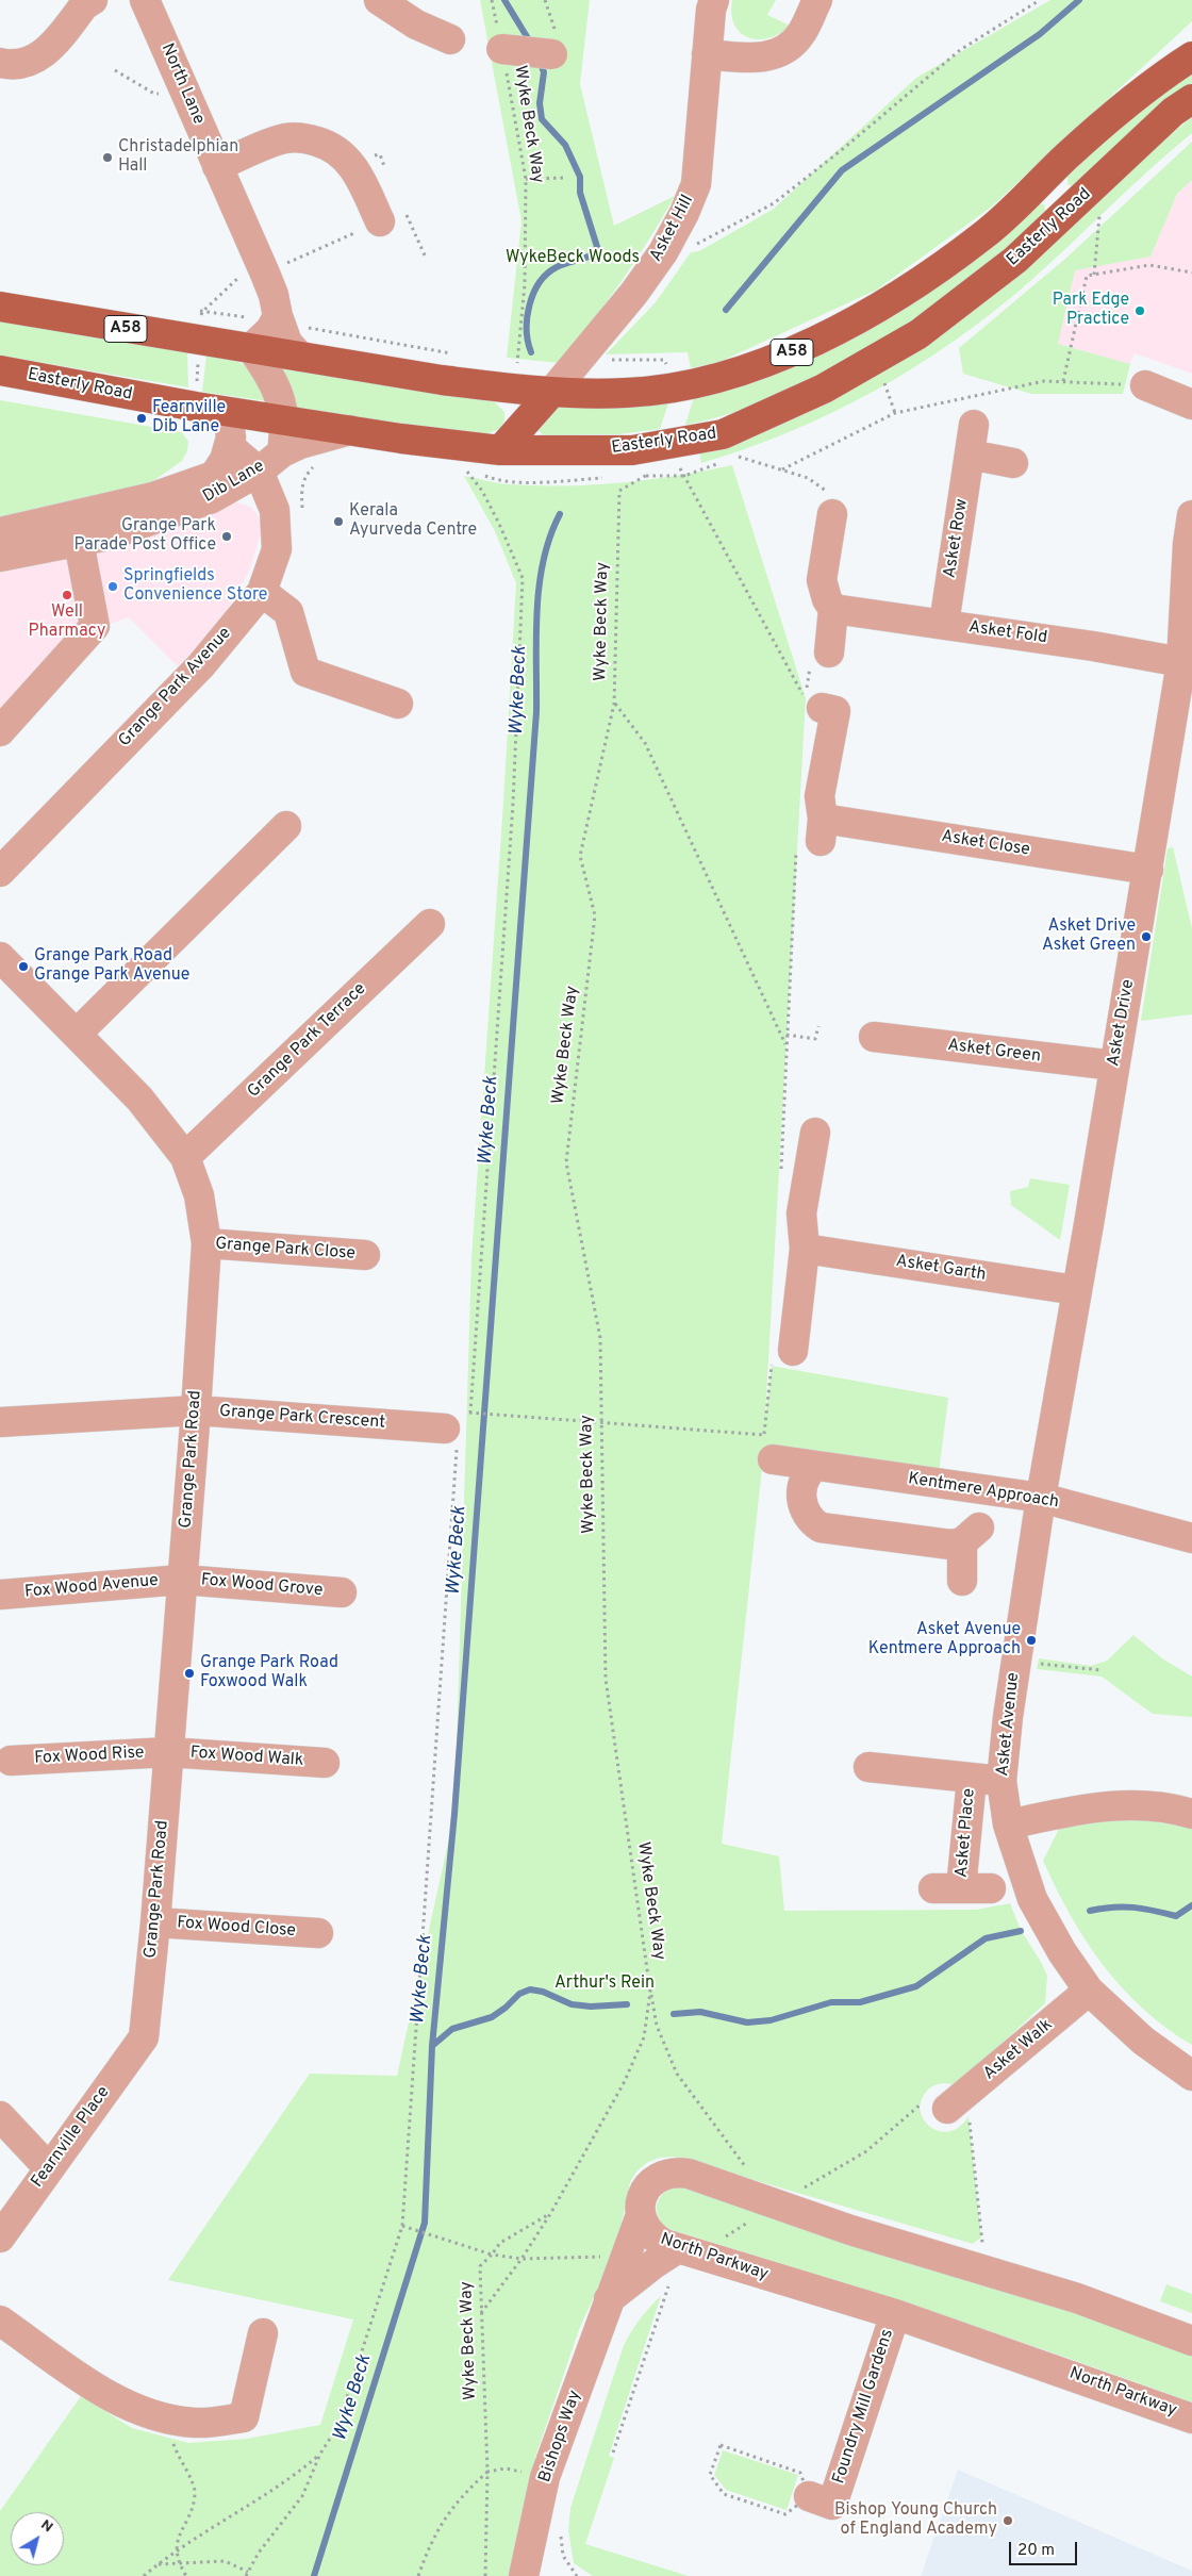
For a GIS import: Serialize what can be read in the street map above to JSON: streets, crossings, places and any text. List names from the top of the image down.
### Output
{
  "streets": {
    "main road": ["Easterly Road", "A58"],
    "street": [
      "North Lane",
      "Asket Hill",
      "Dib Lane",
      "Asket Row",
      "Asket Fold",
      "Grange Park Avenue",
      "Asket Close",
      "Asket Drive",
      "Grange Park Terrace",
      "Asket Green",
      "Grange Park Close",
      "Asket Garth",
      "Grange Park Crescent",
      "Grange Park Road",
      "Kentmere Approach",
      "Fox Wood Grove",
      "Fox Wood Avenue",
      "Asket Avenue",
      "Fox Wood Rise",
      "Fox Wood Walk",
      "Asket Place",
      "Fox Wood Close",
      "Asket Walk",
      "Fearnville Place",
      "North Parkway",
      "Foundry Mill Gardens",
      "Bishops Way"
    ],
    "path": ["Wyke Beck Way"]
  },
  "crossings": [
    ["North Lane", "A58"],
    ["Wyke Beck Way", "A58"],
    ["Easterly Road", "Dib Lane"],
    ["Asket Hill", "A58"],
    ["A58", "Dib Lane"],
    ["Dib Lane", "Grange Park Avenue"],
    ["Asket Row", "Asket Fold"],
    ["Asket Fold", "Asket Drive"],
    ["Asket Close", "Asket Drive"],
    ["Asket Drive", "Asket Green"],
    ["Asket Drive", "Asket Garth"],
    ["Asket Drive", "Kentmere Approach"],
    ["Asket Drive", "Asket Avenue"],
    ["Grange Park Terrace", "Grange Park Road"],
    ["Grange Park Close", "Grange Park Road"],
    ["Grange Park Crescent", "Grange Park Road"],
    ["Grange Park Road", "Fox Wood Grove"],
    ["Grange Park Road", "Fox Wood Avenue"],
    ["Grange Park Road", "Fox Wood Rise"],
    ["Grange Park Road", "Fox Wood Walk"],
    ["Grange Park Road", "Fox Wood Close"],
    ["Grange Park Road", "Fearnville Place"],
    ["Kentmere Approach", "Asket Avenue"],
    ["Fox Wood Grove", "Fox Wood Avenue"],
    ["Asket Avenue", "Asket Place"],
    ["Asket Avenue", "Asket Walk"],
    ["Fox Wood Rise", "Fox Wood Walk"],
    ["North Parkway", "Foundry Mill Gardens"],
    ["North Parkway", "Bishops Way"]
  ],
  "water": ["Wyke Beck"],
  "parks": ["WykeBeck Woods", "Arthur's Rein"],
  "places": [
    "Christadelphian Hall",
    "Park Edge Practice",
    "Fearnville Dib Lane",
    "Kerala Ayurveda Centre",
    "Grange Park Parade Post Office",
    "Springfields Convenience Store",
    "Well Pharmacy",
    "Asket Drive Asket Green",
    "Grange Park Road Grange Park Avenue",
    "Asket Avenue Kentmere Approach",
    "Grange Park Road Foxwood Walk",
    "Bishop Young Church of England Academy"
  ],
  "scale_bar": "20 m",
  "north": "top right"
}
